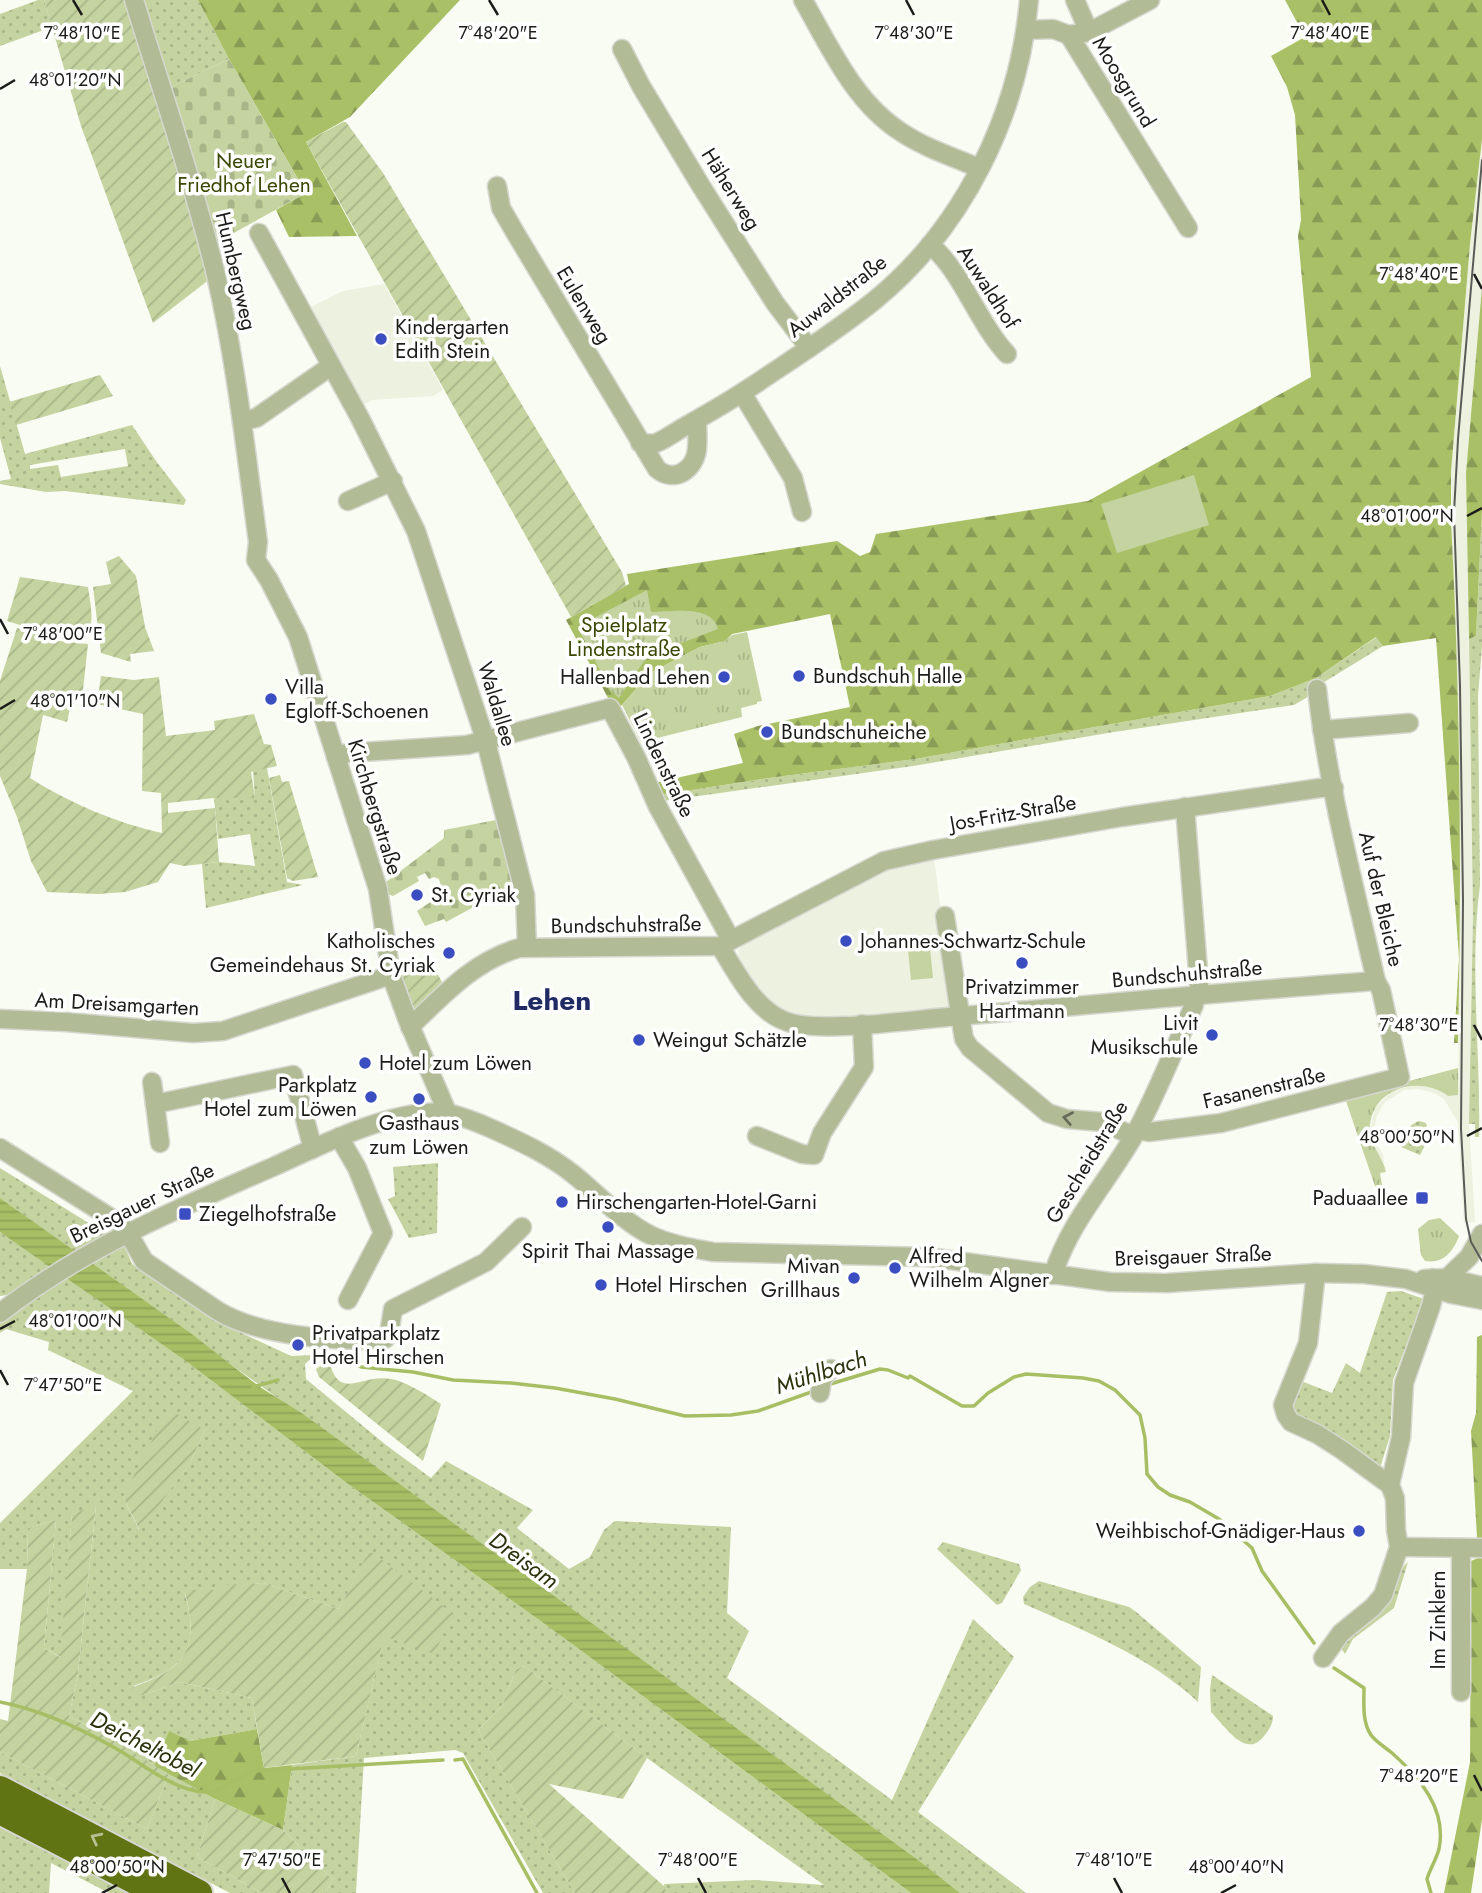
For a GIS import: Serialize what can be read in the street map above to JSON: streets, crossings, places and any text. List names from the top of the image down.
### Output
{
  "streets": {
    "street": [
      "Moosgrund",
      "Häherweg",
      "Humbergweg",
      "Auwaldhof",
      "Auwaldstraße",
      "Eulenweg",
      "Waldallee",
      "Lindenstraße",
      "Kirchbergstraße",
      "Jos-Fritz-Straße",
      "Auf der Bleiche",
      "Bundschuhstraße",
      "Am Dreisamgarten",
      "Fasanenstraße",
      "Gescheidstraße",
      "Breisgauer Straße",
      "Im Zinklern"
    ]
  },
  "crossings": [
    ["Häherweg", "Auwaldstraße"],
    ["Humbergweg", "Kirchbergstraße"],
    ["Auwaldhof", "Auwaldstraße"],
    ["Auwaldstraße", "Eulenweg"],
    ["Waldallee", "Lindenstraße"],
    ["Waldallee", "Bundschuhstraße"],
    ["Lindenstraße", "Kirchbergstraße"],
    ["Lindenstraße", "Jos-Fritz-Straße"],
    ["Lindenstraße", "Bundschuhstraße"],
    ["Kirchbergstraße", "Bundschuhstraße"],
    ["Kirchbergstraße", "Am Dreisamgarten"],
    ["Kirchbergstraße", "Breisgauer Straße"],
    ["Jos-Fritz-Straße", "Auf der Bleiche"],
    ["Jos-Fritz-Straße", "Bundschuhstraße"],
    ["Jos-Fritz-Straße", "Gescheidstraße"],
    ["Auf der Bleiche", "Bundschuhstraße"],
    ["Auf der Bleiche", "Fasanenstraße"],
    ["Bundschuhstraße", "Fasanenstraße"],
    ["Bundschuhstraße", "Gescheidstraße"],
    ["Fasanenstraße", "Gescheidstraße"],
    ["Gescheidstraße", "Breisgauer Straße"]
  ],
  "one_way": ["Fasanenstraße"],
  "districts": ["Lehen"],
  "water": ["Mühlbach", "Dreisam", "Deicheltobel"],
  "parks": ["Neuer Friedhof Lehen", "Spielplatz Lindenstraße"],
  "places": {
    "other": [
      "Kindergarten Edith Stein",
      "Bundschuh Halle",
      "Hallenbad Lehen",
      "Villa Egloff-Schoenen",
      "Bundschuheiche",
      "St. Cyriak",
      "Johannes-Schwartz-Schule",
      "Katholisches Gemeindehaus St. Cyriak",
      "Privatzimmer Hartmann",
      "Livit Musikschule",
      "Weingut Schätzle",
      "Hotel zum Löwen",
      "Parkplatz Hotel zum Löwen",
      "Gasthaus zum Löwen",
      "Hirschengarten-Hotel-Garni",
      "Spirit Thai Massage",
      "Alfred Wilhelm Algner",
      "Mivan Grillhaus",
      "Hotel Hirschen",
      "Privatparkplatz Hotel Hirschen",
      "Weihbischof-Gnädiger-Haus"
    ],
    "transit": ["Paduaallee", "Ziegelhofstraße"]
  },
  "coordinates": [
    "7°48'10\"E",
    "7°48'20\"E",
    "7°48'30\"E",
    "7°48'40\"E",
    "48°01'20\"N",
    "48°01'00\"N",
    "7°48'00\"E",
    "48°01'10\"N",
    "48°00'50\"N",
    "7°47'50\"E",
    "48°00'40\"N"
  ]
}
